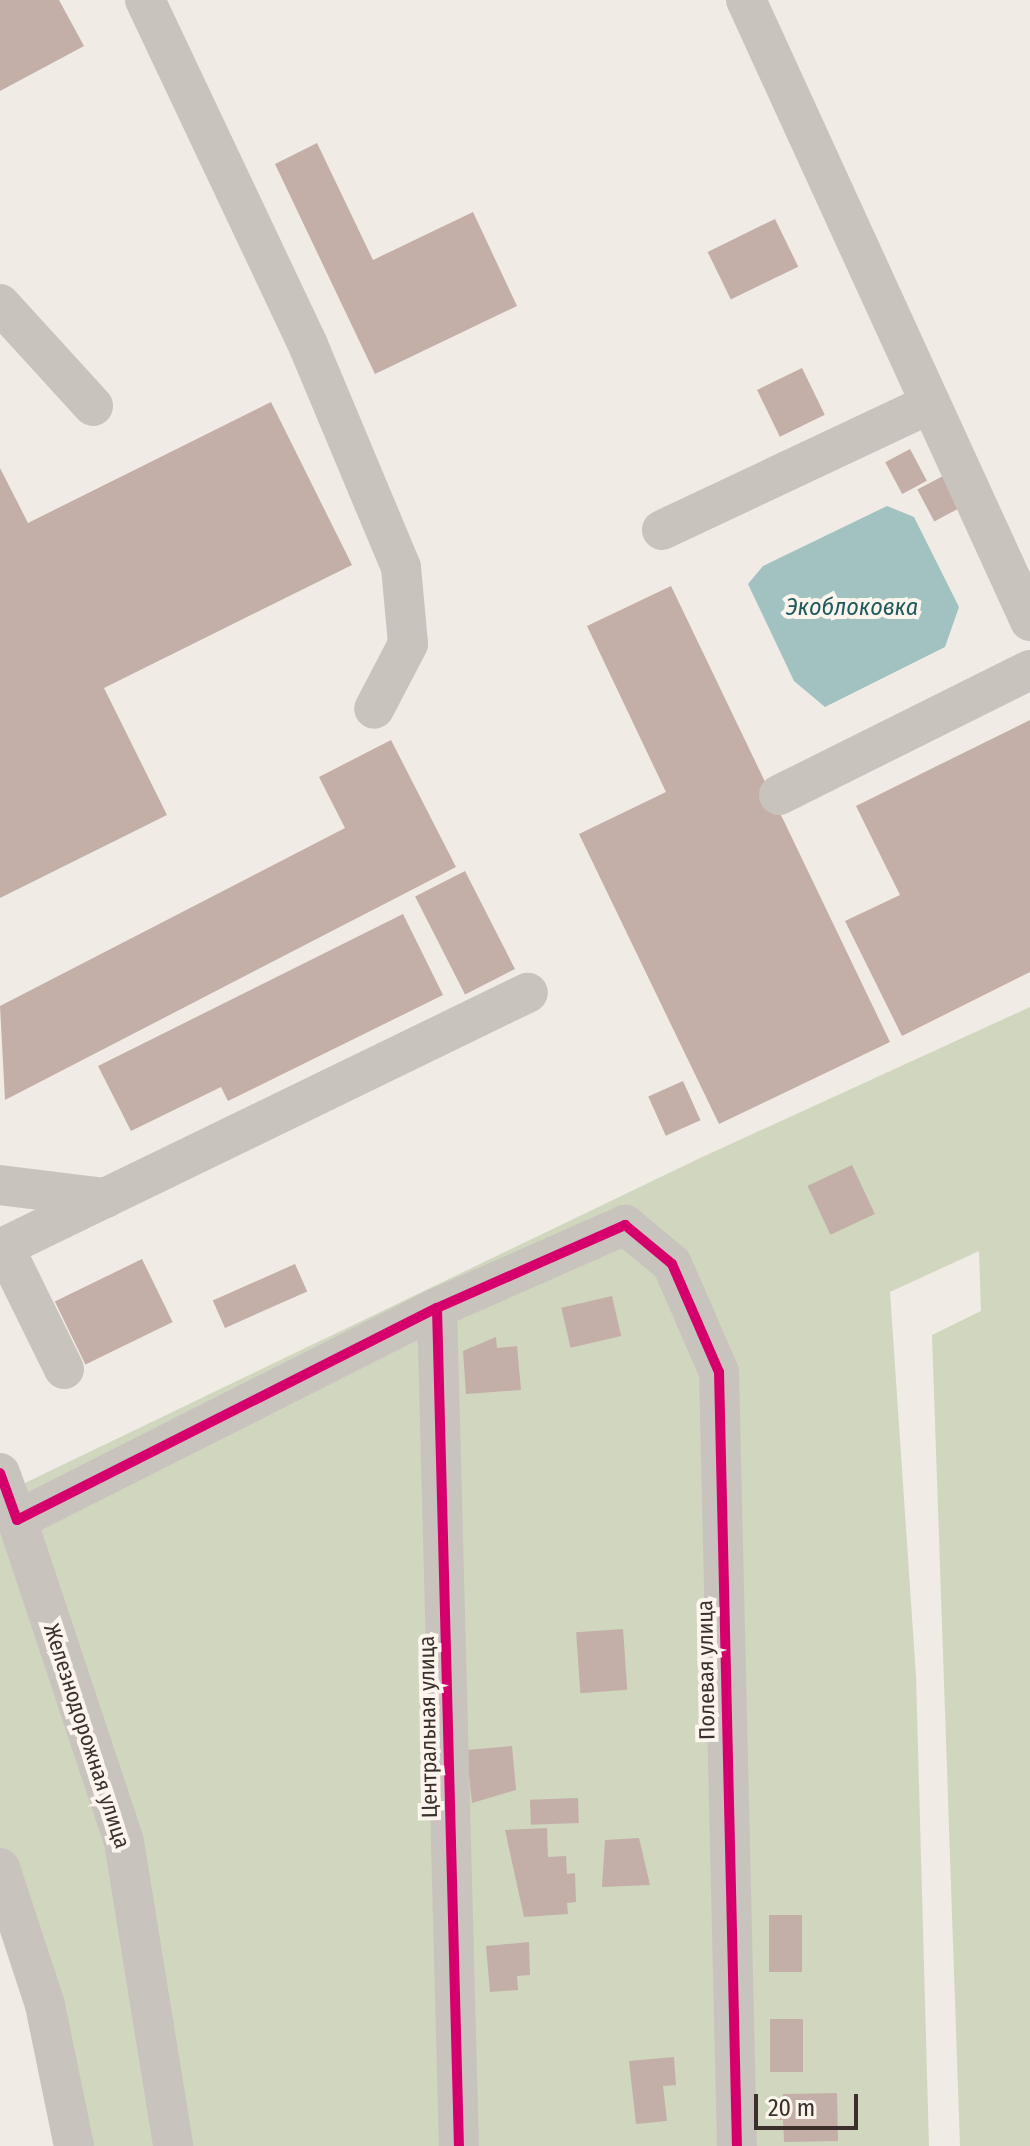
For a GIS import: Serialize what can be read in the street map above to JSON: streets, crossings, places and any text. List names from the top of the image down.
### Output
{
  "streets": {
    "street": ["Полевая улица", "Центральная улица", "Железнодорожная улица"]
  },
  "crossings": [
    ["Полевая улица", "Центральная улица"]
  ],
  "water": ["Экоблоковка"],
  "scale_bar": "20 m"
}
